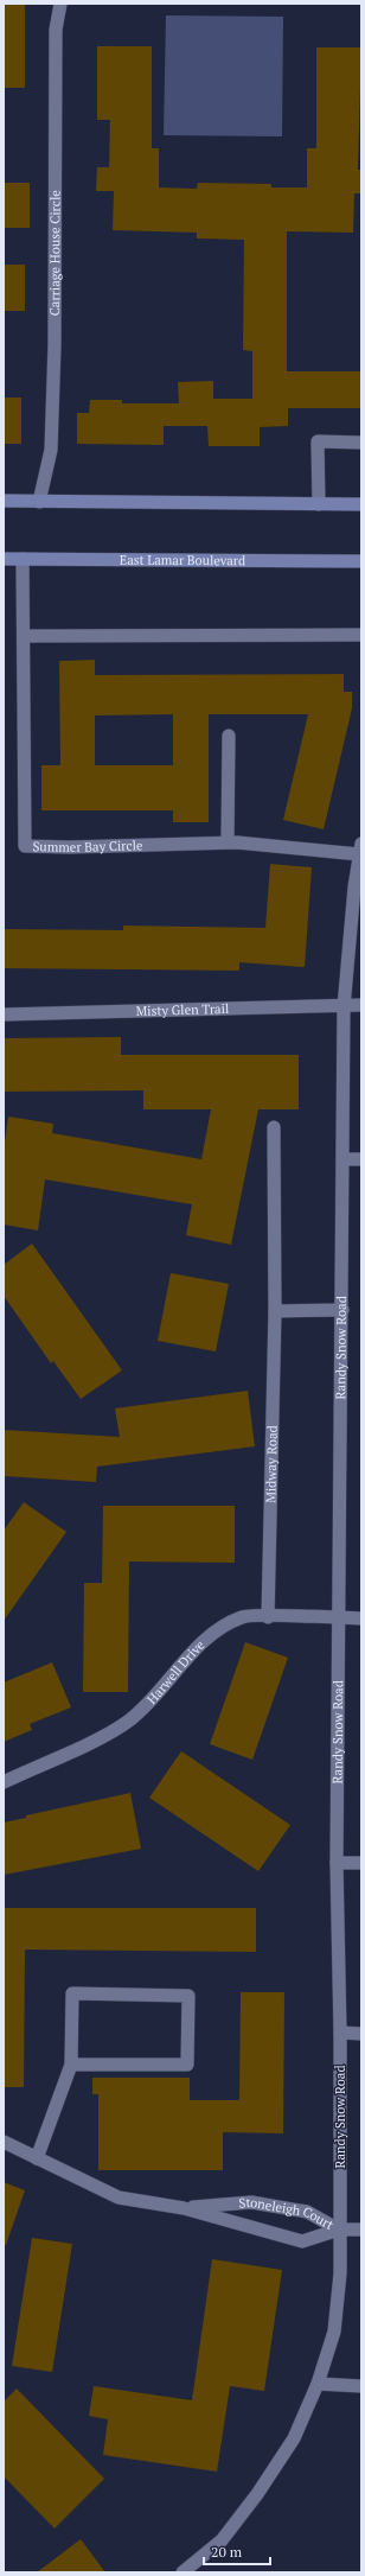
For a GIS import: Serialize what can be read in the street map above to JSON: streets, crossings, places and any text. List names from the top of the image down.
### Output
{
  "streets": {
    "main road": ["East Lamar Boulevard"],
    "street": [
      "Carriage House Circle",
      "Summer Bay Circle",
      "Misty Glen Trail",
      "Randy Snow Road",
      "Midway Road",
      "Harwell Drive",
      "Stoneleigh Court"
    ]
  },
  "crossings": [
    ["East Lamar Boulevard", "Summer Bay Circle"],
    ["Summer Bay Circle", "Randy Snow Road"],
    ["Misty Glen Trail", "Randy Snow Road"],
    ["Randy Snow Road", "Harwell Drive"],
    ["Randy Snow Road", "Stoneleigh Court"],
    ["Midway Road", "Harwell Drive"]
  ],
  "scale_bar": "20 m"
}
